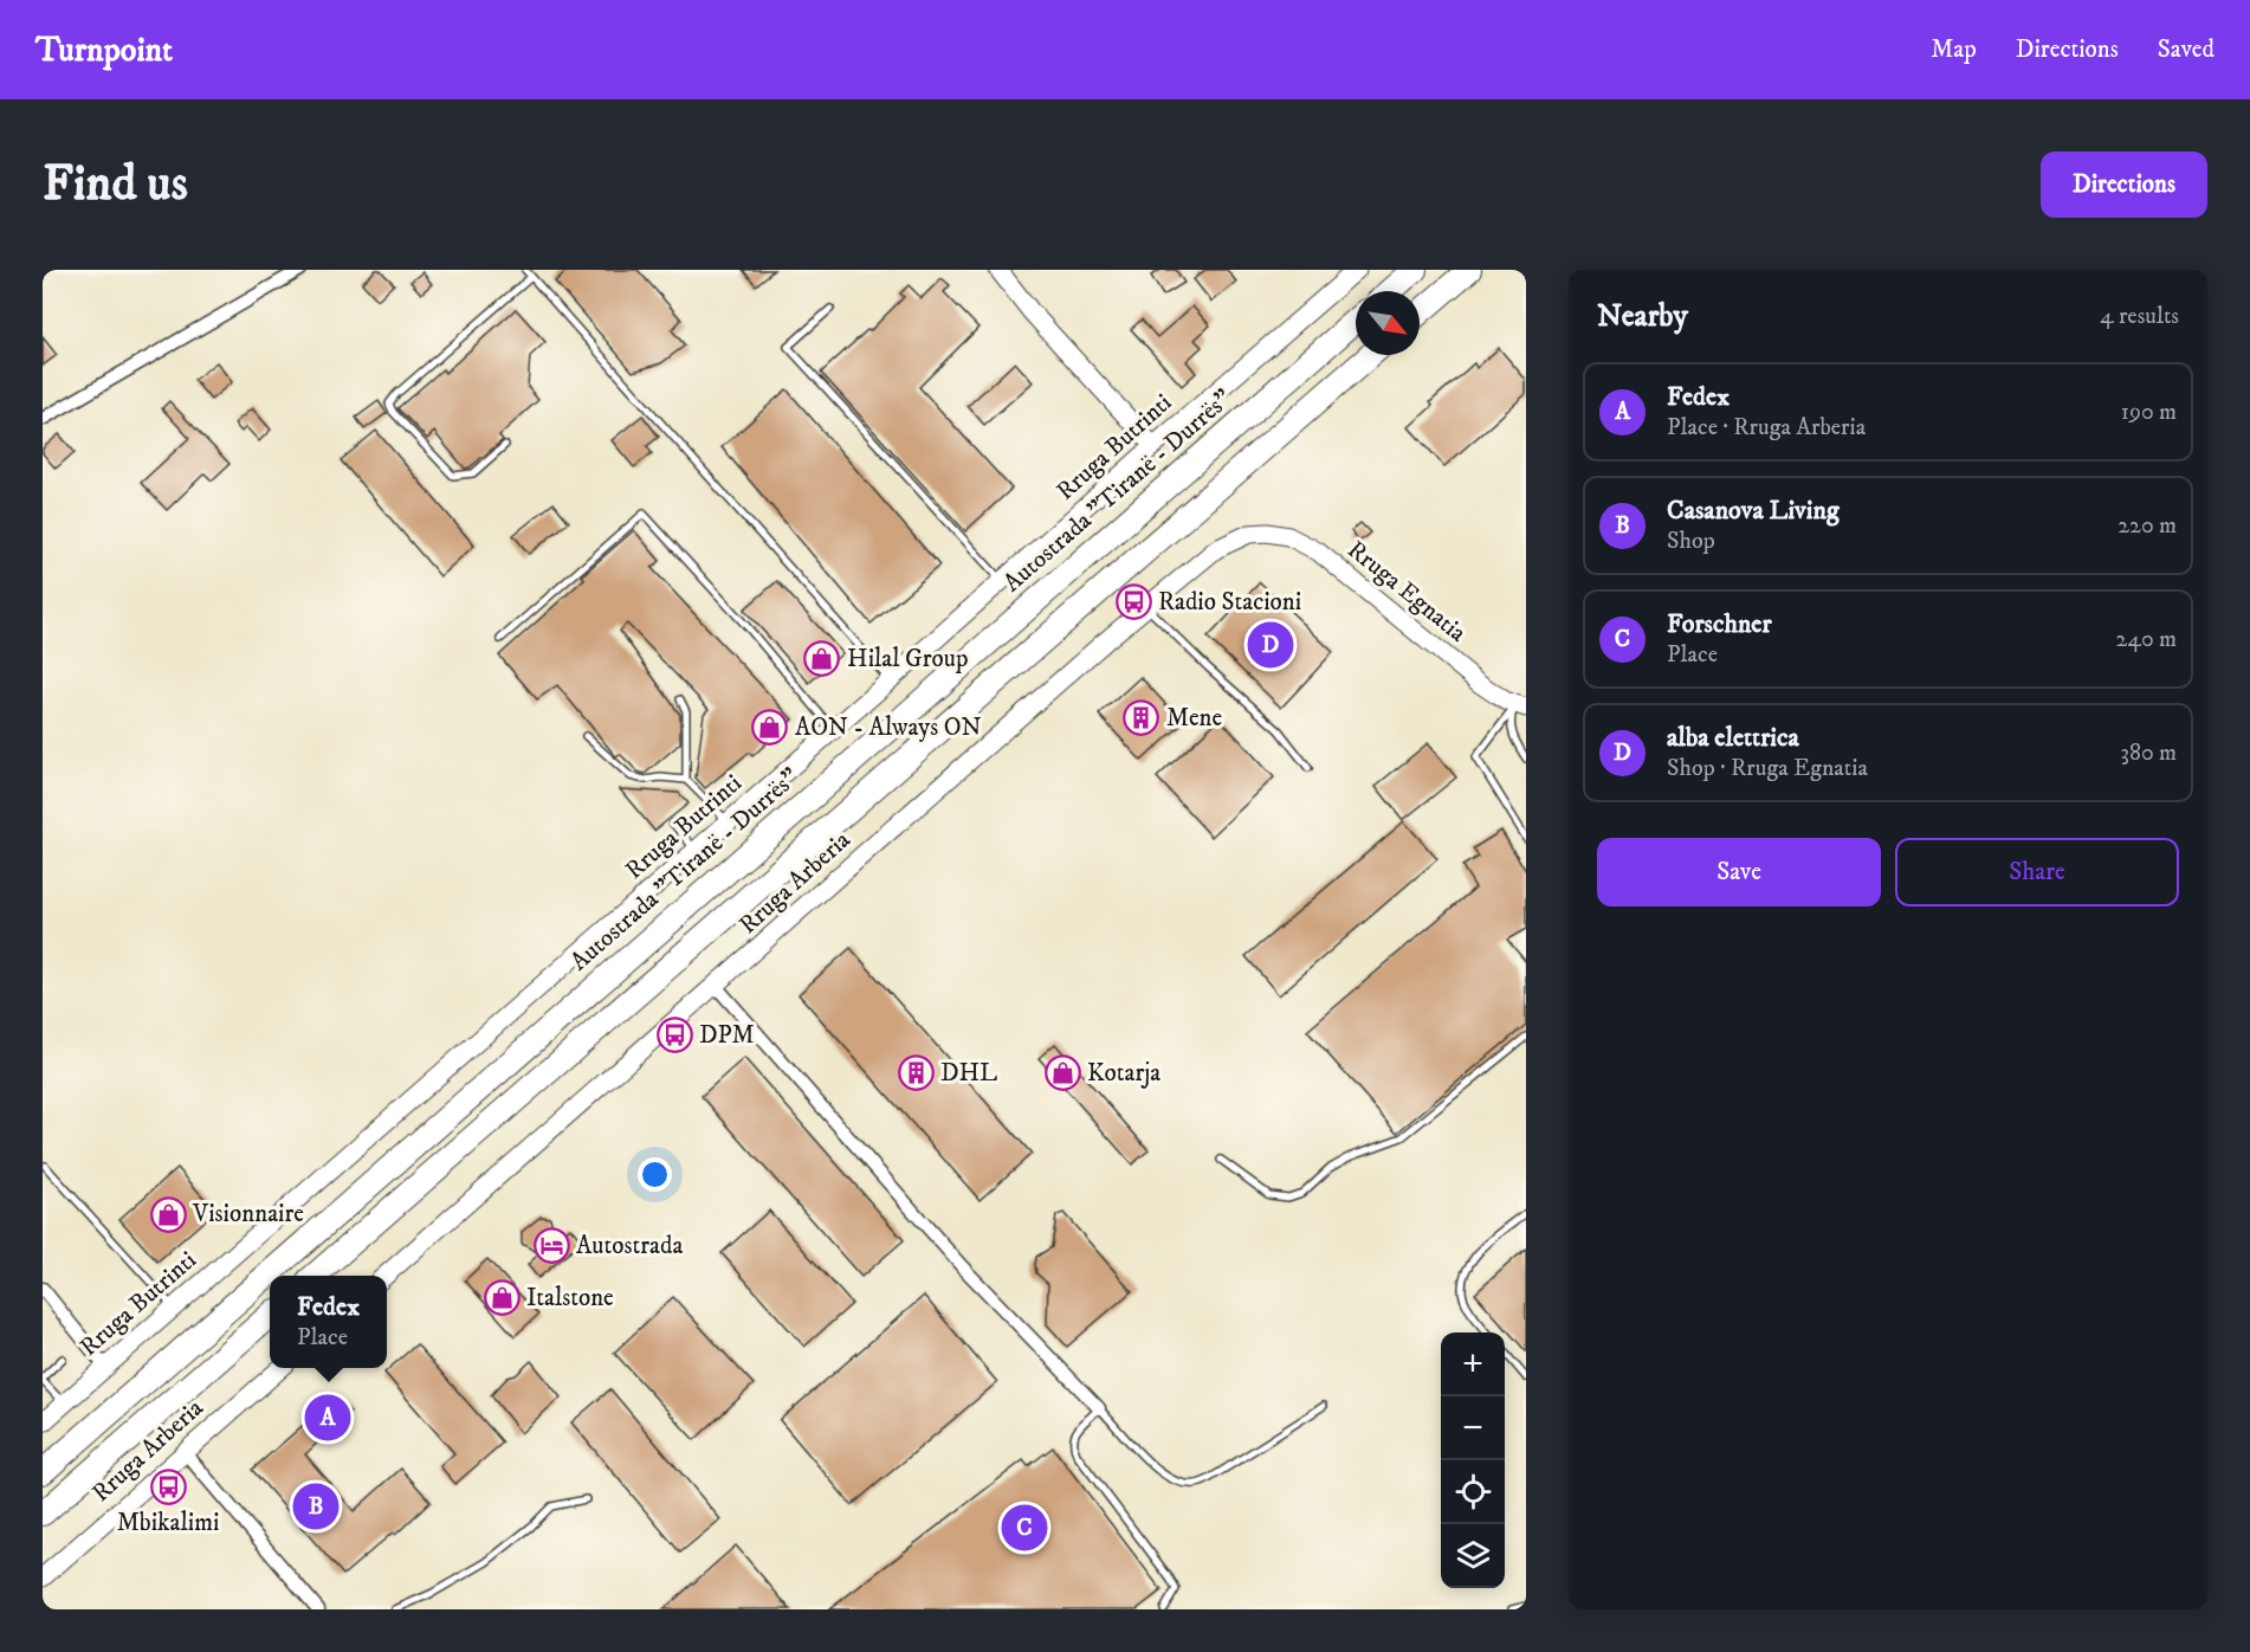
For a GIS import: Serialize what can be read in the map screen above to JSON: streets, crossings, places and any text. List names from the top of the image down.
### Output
{
  "streets": {
    "highway": ["Autostrada \"Tiranë - Durrës\""],
    "main road": ["Rruga Butrinti", "Rruga Egnatia", "Rruga Arberia"]
  },
  "crossings": [
    ["Rruga Egnatia", "Rruga Arberia"]
  ],
  "places": {
    "bus stop": ["Radio Stacioni", "DPM", "Mbikalimi"],
    "shop": [
      "Hilal Group",
      "AON - Always ON",
      "Kotarja",
      "Visionnaire",
      "Italstone"
    ],
    "building": ["Mene", "DHL"],
    "hotel": ["Autostrada"]
  },
  "north": "bottom right",
  "page": {
    "header": "Turnpoint",
    "nav": ["Map", "Directions", "Saved"],
    "buttons": [
      "Directions",
      ["Save", "Share"]
    ],
    "title": "Find us",
    "heading": ["Nearby", "4 results"],
    "list": [
      {
        "mark": "A",
        "name": "Fedex",
        "note": "Place · Rruga Arberia",
        "value": "190 m"
      },
      {
        "mark": "B",
        "name": "Casanova Living",
        "note": "Shop",
        "value": "220 m"
      },
      {
        "mark": "C",
        "name": "Forschner",
        "note": "Place",
        "value": "240 m"
      },
      {
        "mark": "D",
        "name": "alba elettrica",
        "note": "Shop · Rruga Egnatia",
        "value": "380 m"
      }
    ],
    "pins": [
      "D",
      "A",
      "B",
      "C"
    ],
    "popup": ["Fedex", "Place"],
    "map_buttons": ["+", "−"]
  }
}
